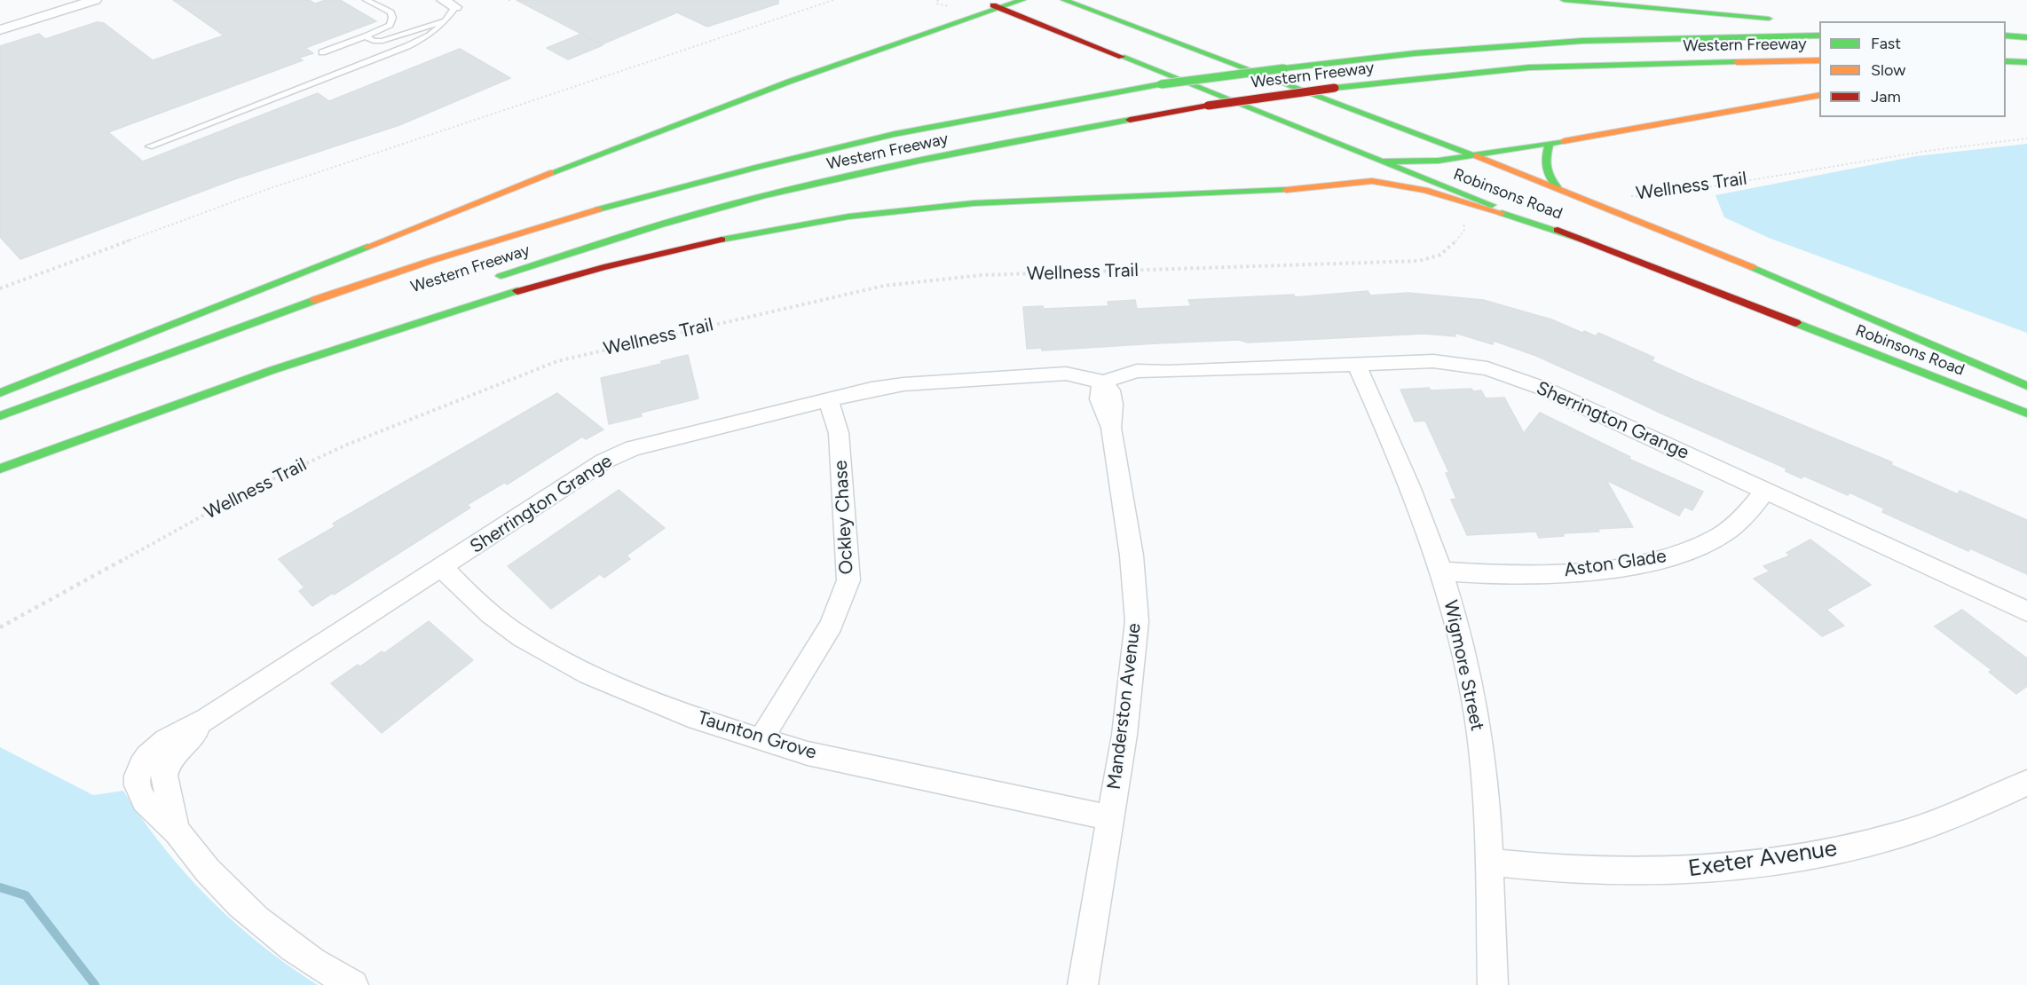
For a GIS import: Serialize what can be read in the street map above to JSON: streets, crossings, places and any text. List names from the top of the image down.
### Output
{
  "streets": {
    "main road": ["Western Freeway", "Robinsons Road"],
    "street": [
      "Sherrington Grange",
      "Ockley Chase",
      "Aston Glade",
      "Wigmore Street",
      "Manderston Avenue",
      "Taunton Grove",
      "Exeter Avenue"
    ],
    "path": ["Wellness Trail"]
  },
  "crossings": [
    ["Sherrington Grange", "Ockley Chase"],
    ["Sherrington Grange", "Aston Glade"],
    ["Sherrington Grange", "Wigmore Street"],
    ["Sherrington Grange", "Manderston Avenue"],
    ["Sherrington Grange", "Taunton Grove"],
    ["Ockley Chase", "Taunton Grove"],
    ["Aston Glade", "Wigmore Street"],
    ["Wigmore Street", "Exeter Avenue"],
    ["Manderston Avenue", "Taunton Grove"]
  ],
  "legend": ["Fast", "Slow", "Jam"]
}
